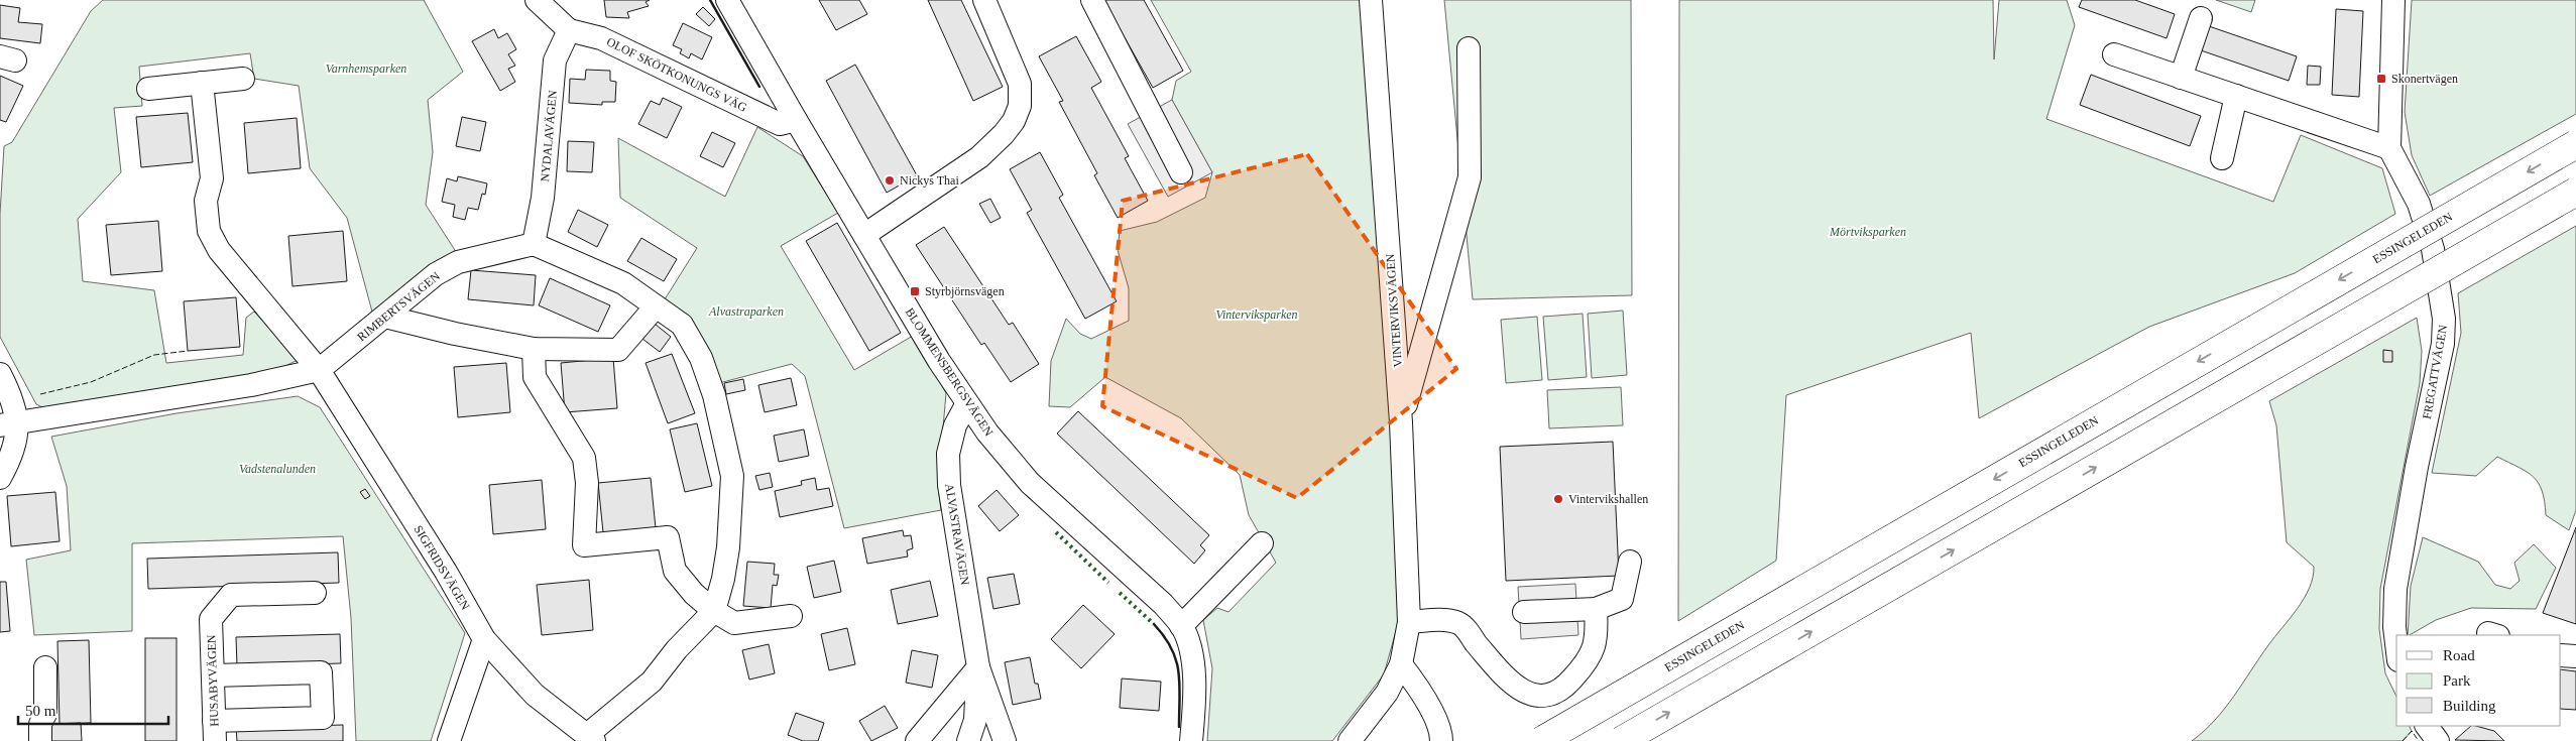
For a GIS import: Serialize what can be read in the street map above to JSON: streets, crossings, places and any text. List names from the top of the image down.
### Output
{
  "streets": {
    "highway": ["ESSINGELEDEN"],
    "street": [
      "OLOF SKÖTKONUNGS VÄG",
      "NYDALAVÄGEN",
      "RIMBERTSVÄGEN",
      "VINTERVIKSVÄGEN",
      "BLOMMENSBERGSVÄGEN",
      "FREGATTVÄGEN",
      "ALVASTRAVÄGEN",
      "SIGFRIDSVÄGEN",
      "HUSABYVÄGEN"
    ]
  },
  "crossings": [
    ["OLOF SKÖTKONUNGS VÄG", "NYDALAVÄGEN"],
    ["OLOF SKÖTKONUNGS VÄG", "BLOMMENSBERGSVÄGEN"],
    ["NYDALAVÄGEN", "RIMBERTSVÄGEN"],
    ["RIMBERTSVÄGEN", "SIGFRIDSVÄGEN"],
    ["BLOMMENSBERGSVÄGEN", "ALVASTRAVÄGEN"]
  ],
  "parks": [
    "Varnhemsparken",
    "Mörtviksparken",
    "Alvastraparken",
    "Vinterviksparken",
    "Vadstenalunden"
  ],
  "places": {
    "transit": ["Skonertvägen", "Styrbjörnsvägen"],
    "other": ["Nickys Thai", "Vintervikshallen"]
  },
  "legend": ["Road", "Park", "Building"],
  "scale_bar": "50 m"
}
